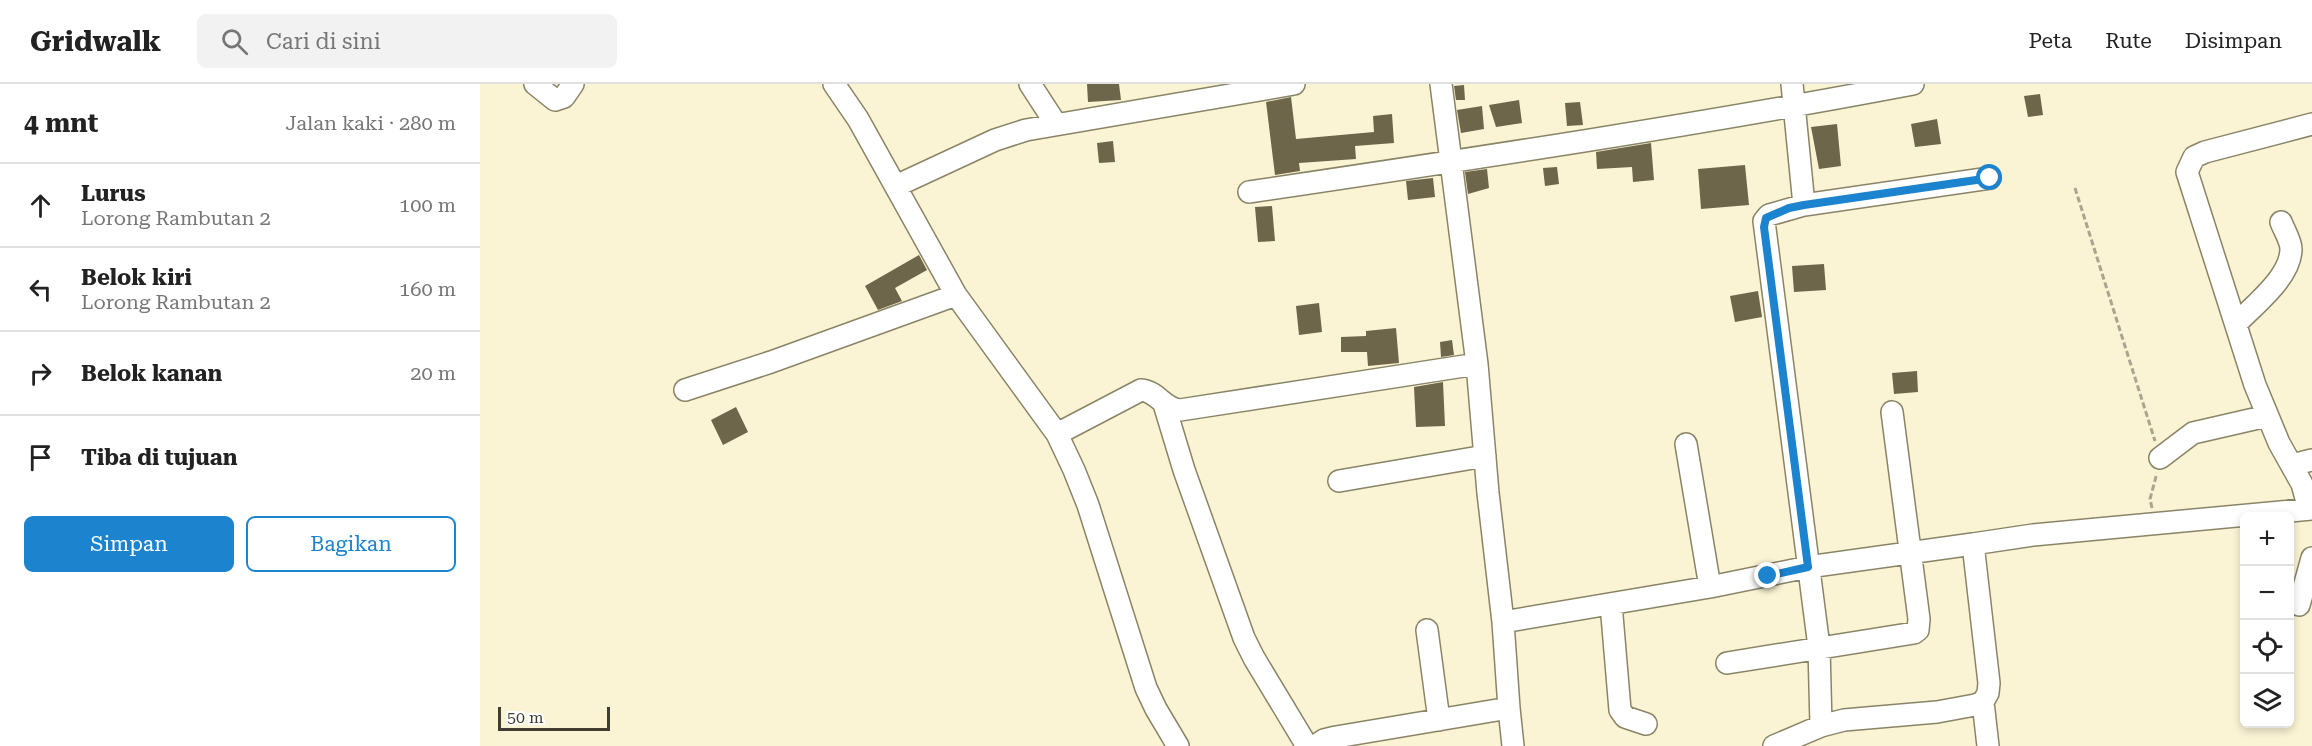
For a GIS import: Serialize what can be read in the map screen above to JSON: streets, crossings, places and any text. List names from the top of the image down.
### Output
{
  "scale_bar": "50 m",
  "page": {
    "header": "Gridwalk",
    "search": "Cari di sini",
    "nav": ["Peta", "Rute", "Disimpan"],
    "heading": ["4 mnt", "Jalan kaki · 280 m"],
    "list": [
      ["Lurus", "Lorong Rambutan 2", "100 m"],
      ["Belok kiri", "Lorong Rambutan 2", "160 m"],
      ["Belok kanan", "20 m"],
      "Tiba di tujuan"
    ],
    "buttons": ["Simpan", "Bagikan"],
    "map_buttons": ["+", "−"],
    "scale": "50 m"
  }
}
